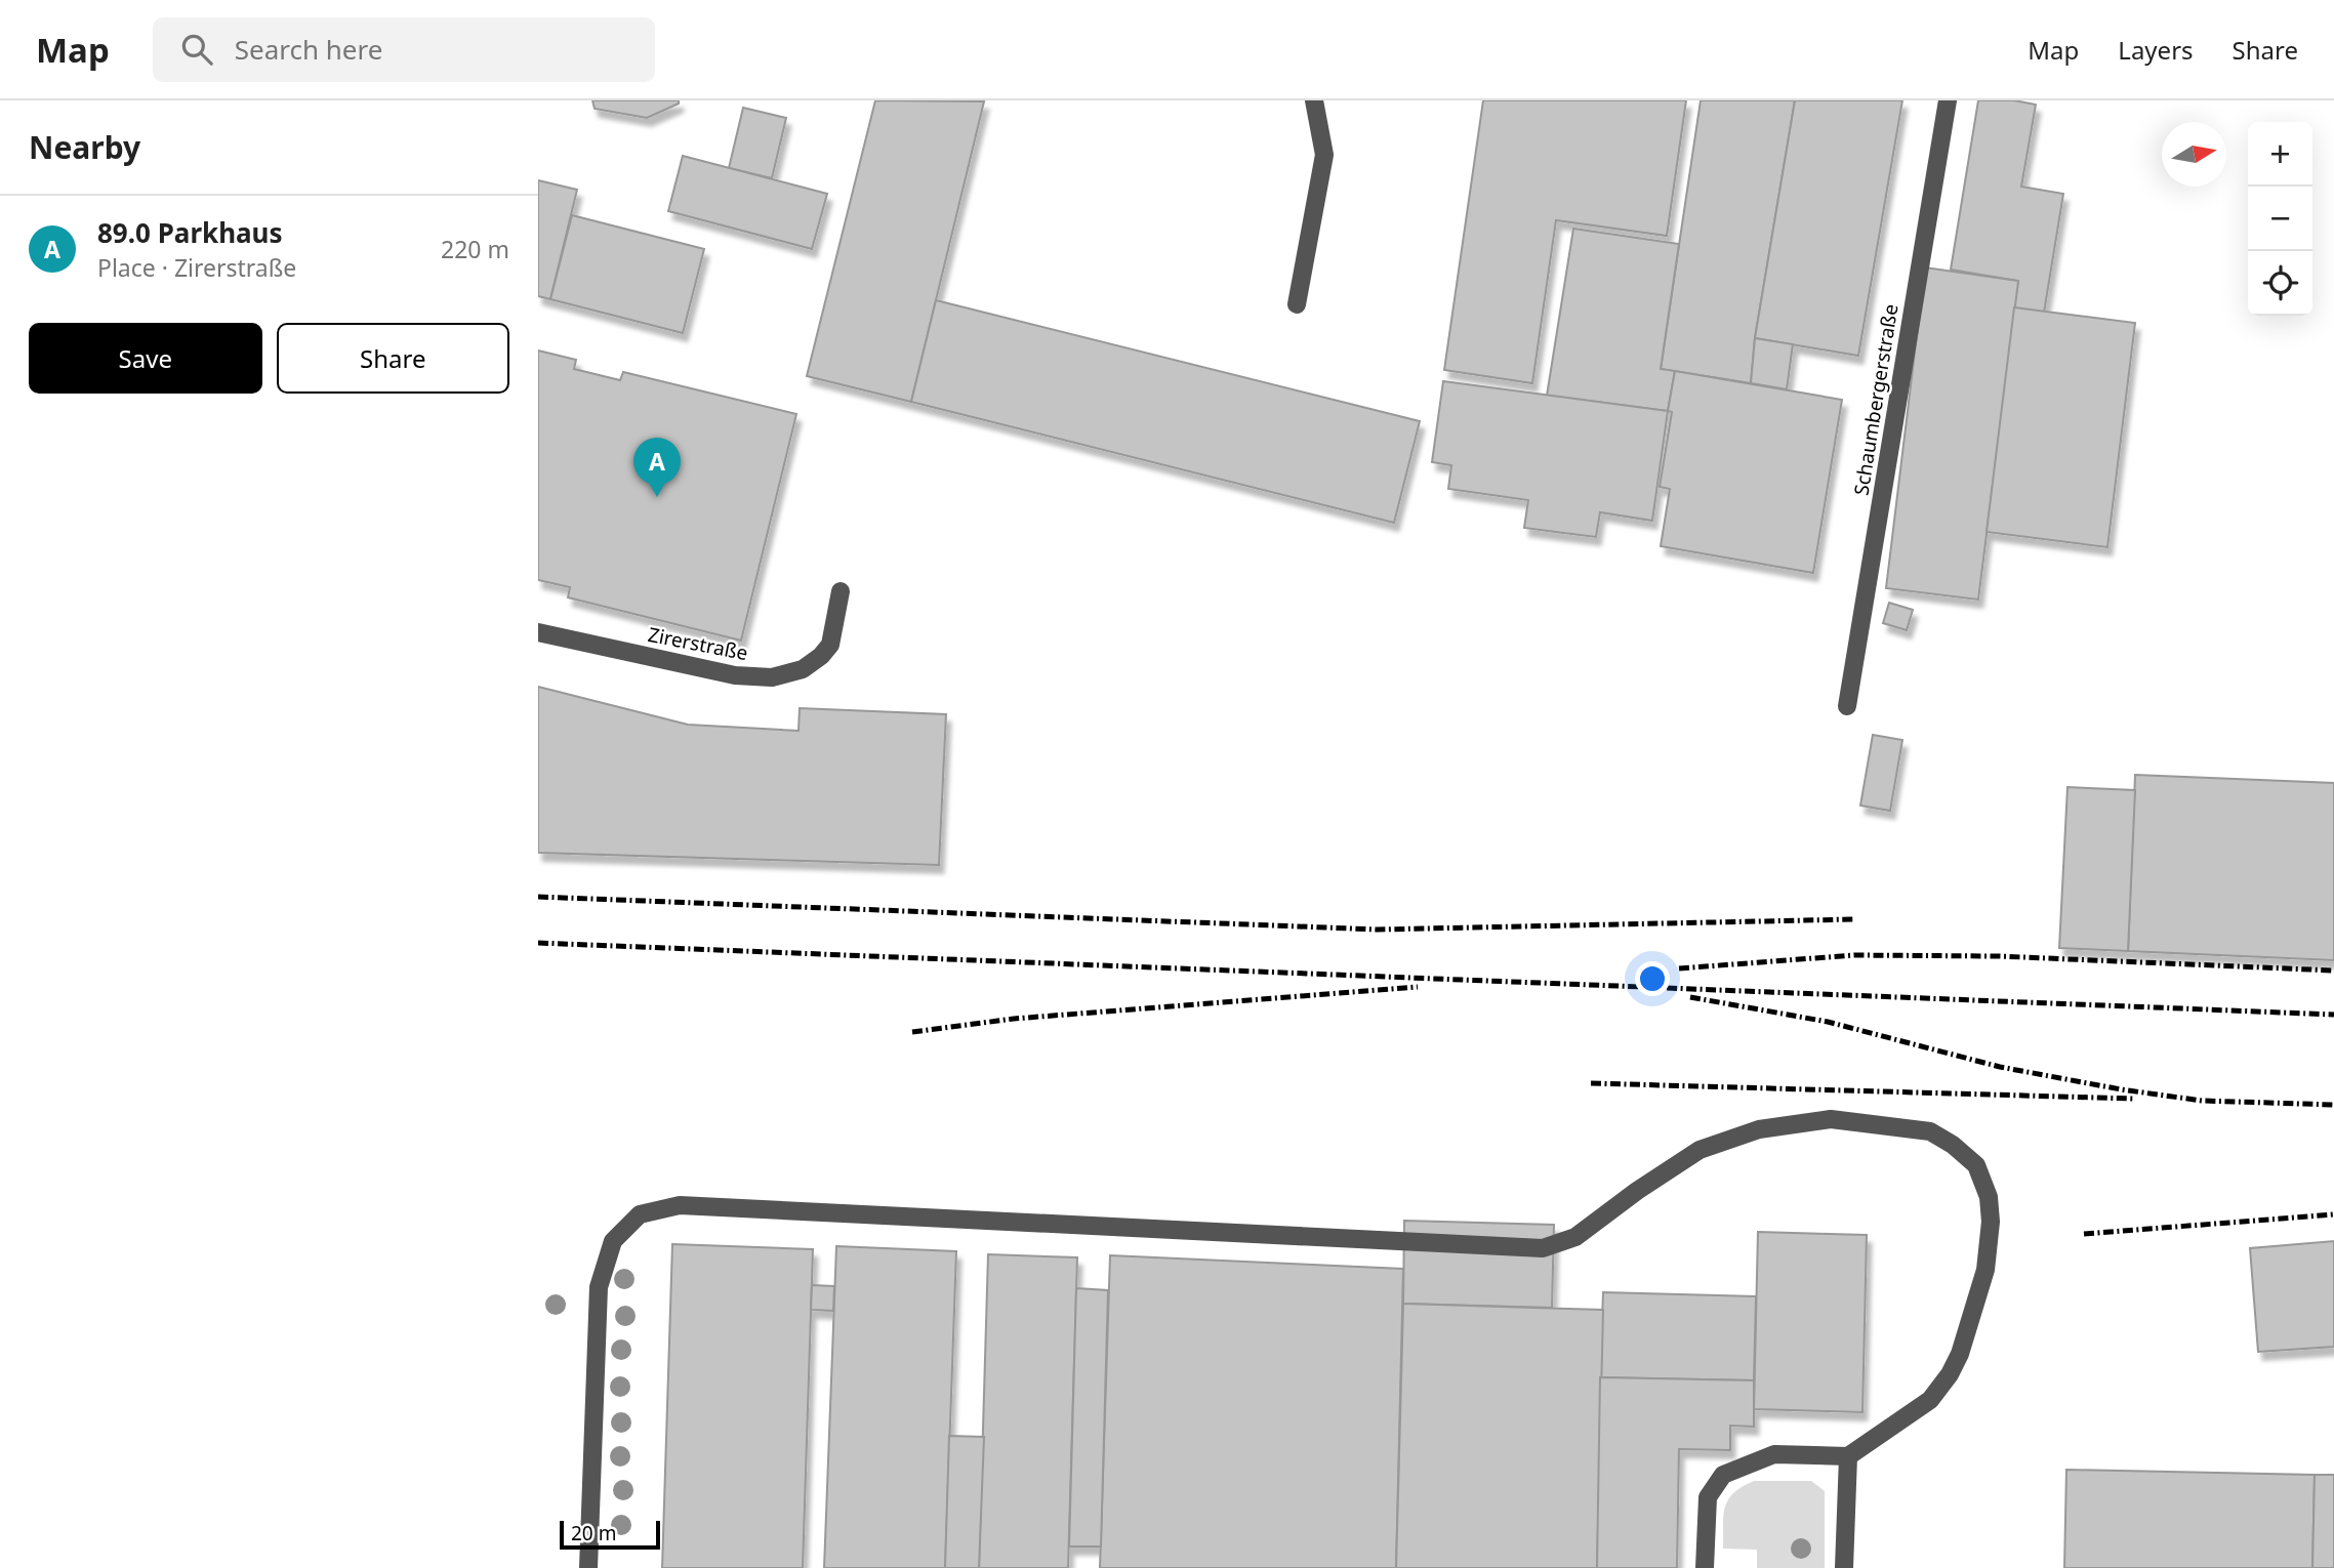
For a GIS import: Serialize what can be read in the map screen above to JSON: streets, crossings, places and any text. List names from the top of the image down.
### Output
{
  "streets": {
    "street": ["Schaumbergerstraße", "Zirerstraße"]
  },
  "scale_bar": "20 m",
  "north": "right",
  "page": {
    "header": "Map",
    "search": "Search here",
    "nav": ["Map", "Layers", "Share"],
    "heading": "Nearby",
    "map_buttons": ["+", "−"],
    "list": [
      {
        "mark": "A",
        "name": "89.0 Parkhaus",
        "note": "Place · Zirerstraße",
        "value": "220 m"
      }
    ],
    "buttons": ["Save", "Share"],
    "pins": "A",
    "scale": "20 m"
  }
}
